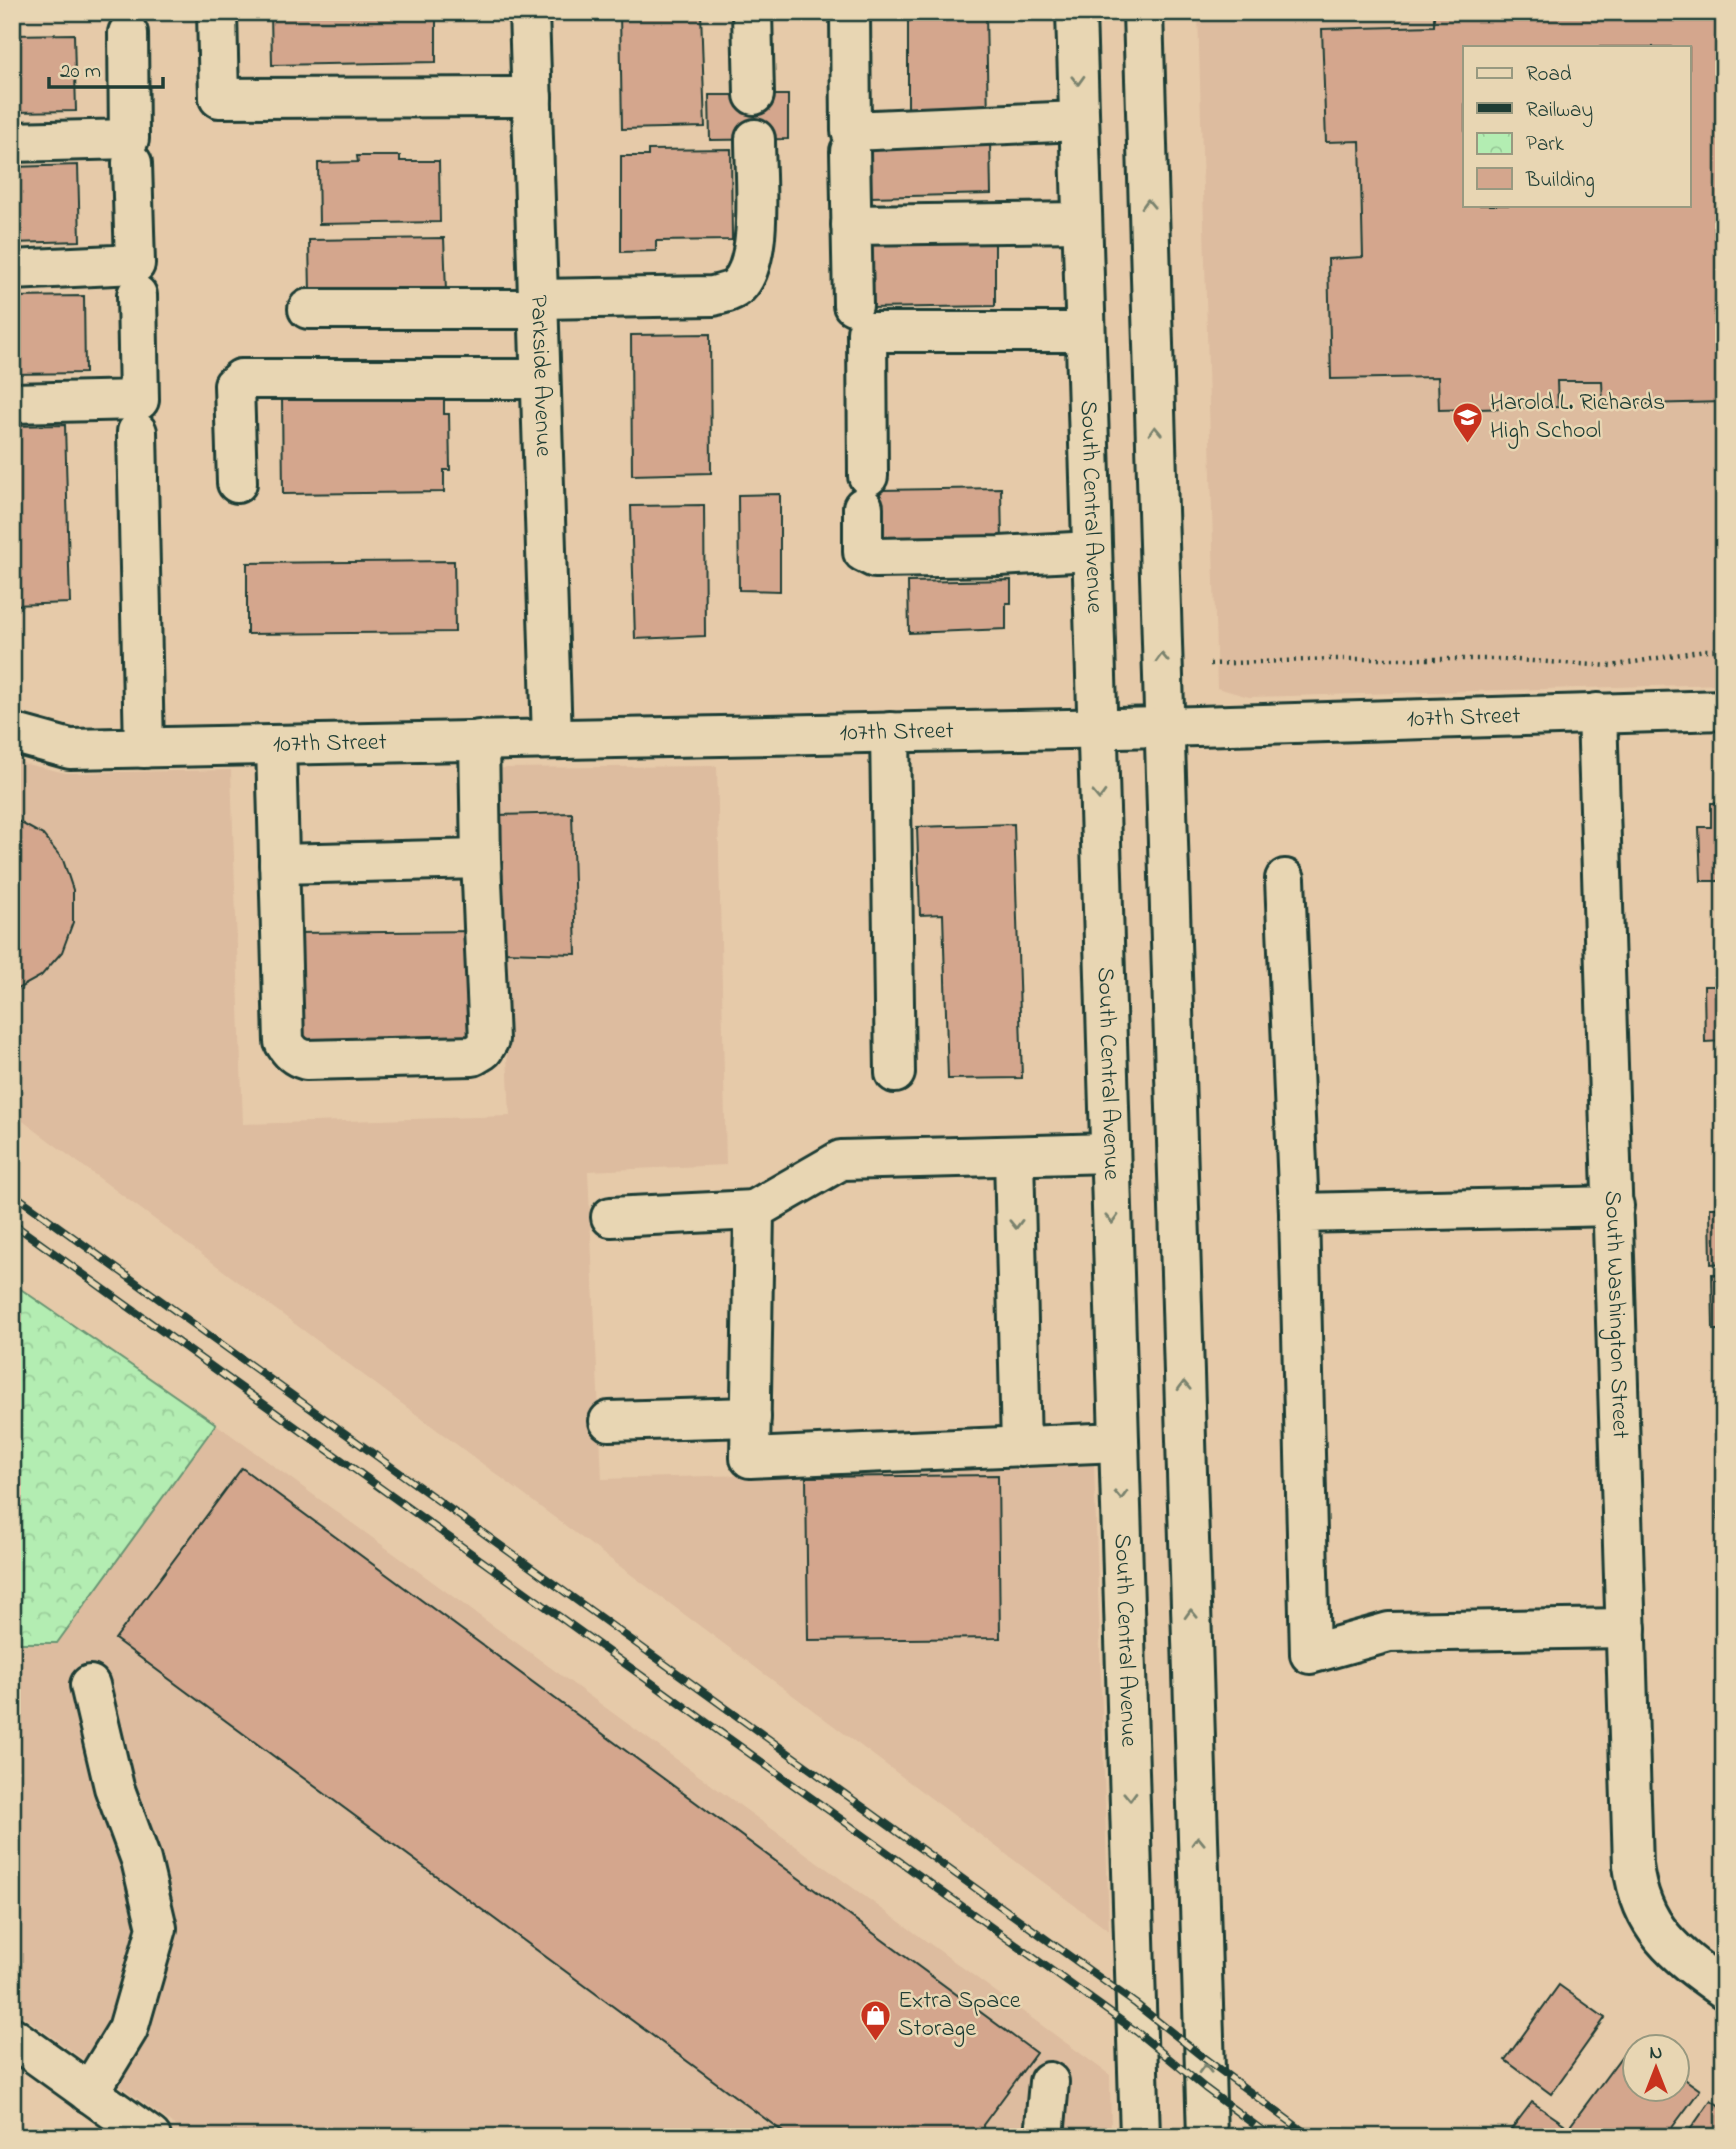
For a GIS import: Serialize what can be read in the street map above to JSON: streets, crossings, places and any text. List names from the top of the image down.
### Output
{
  "streets": {
    "street": [
      "Parkside Avenue",
      "South Central Avenue",
      "107th Street",
      "South Washington Street"
    ]
  },
  "crossings": [
    ["Parkside Avenue", "107th Street"],
    ["South Central Avenue", "107th Street"],
    ["107th Street", "South Washington Street"]
  ],
  "places": {
    "school or university": ["Harold L. Richards High School"],
    "shop": ["Extra Space Storage"]
  },
  "legend": [
    "Road",
    "Railway",
    "Park",
    "Building"
  ],
  "scale_bar": "20 m",
  "north": "top"
}
